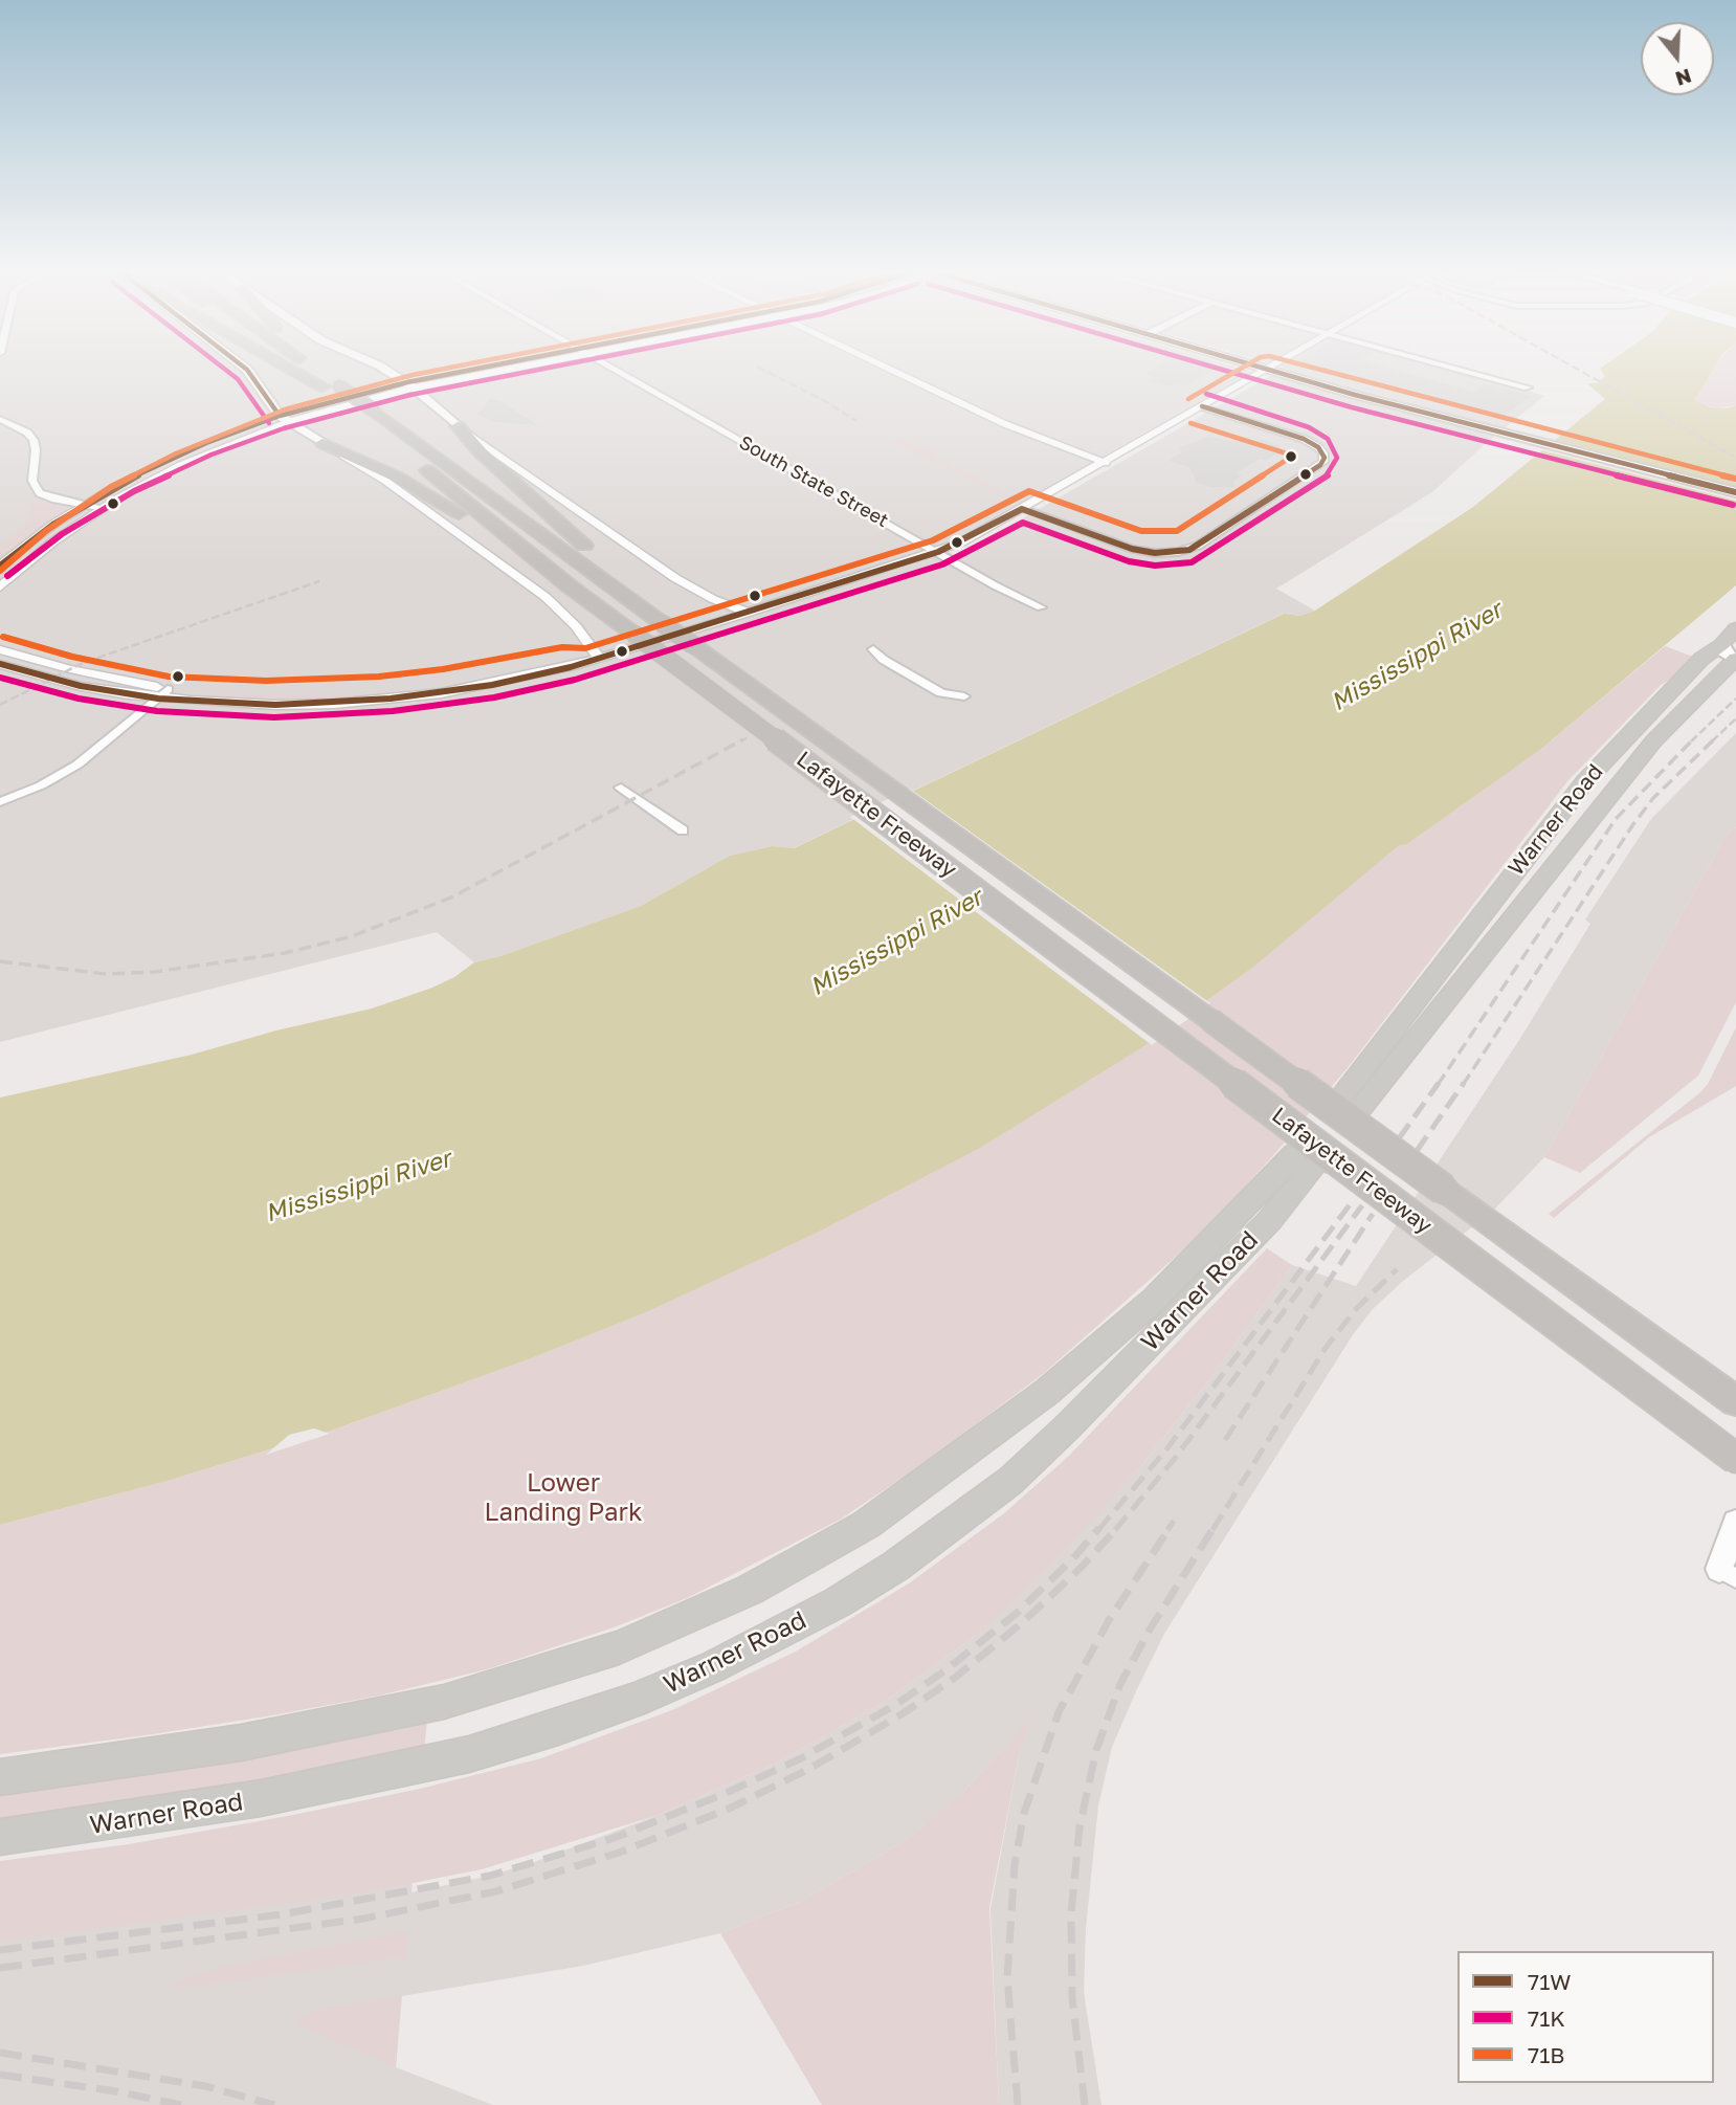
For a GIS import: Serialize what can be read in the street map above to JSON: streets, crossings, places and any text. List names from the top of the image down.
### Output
{
  "streets": {
    "highway": ["Lafayette Freeway", "Warner Road"],
    "street": ["South State Street"]
  },
  "water": ["Mississippi River"],
  "parks": ["Lower Landing Park"],
  "lines": ["transit line 71W", "transit line 71K", "transit line 71B"],
  "legend": ["71W", "71K", "71B"],
  "north": "bottom"
}
